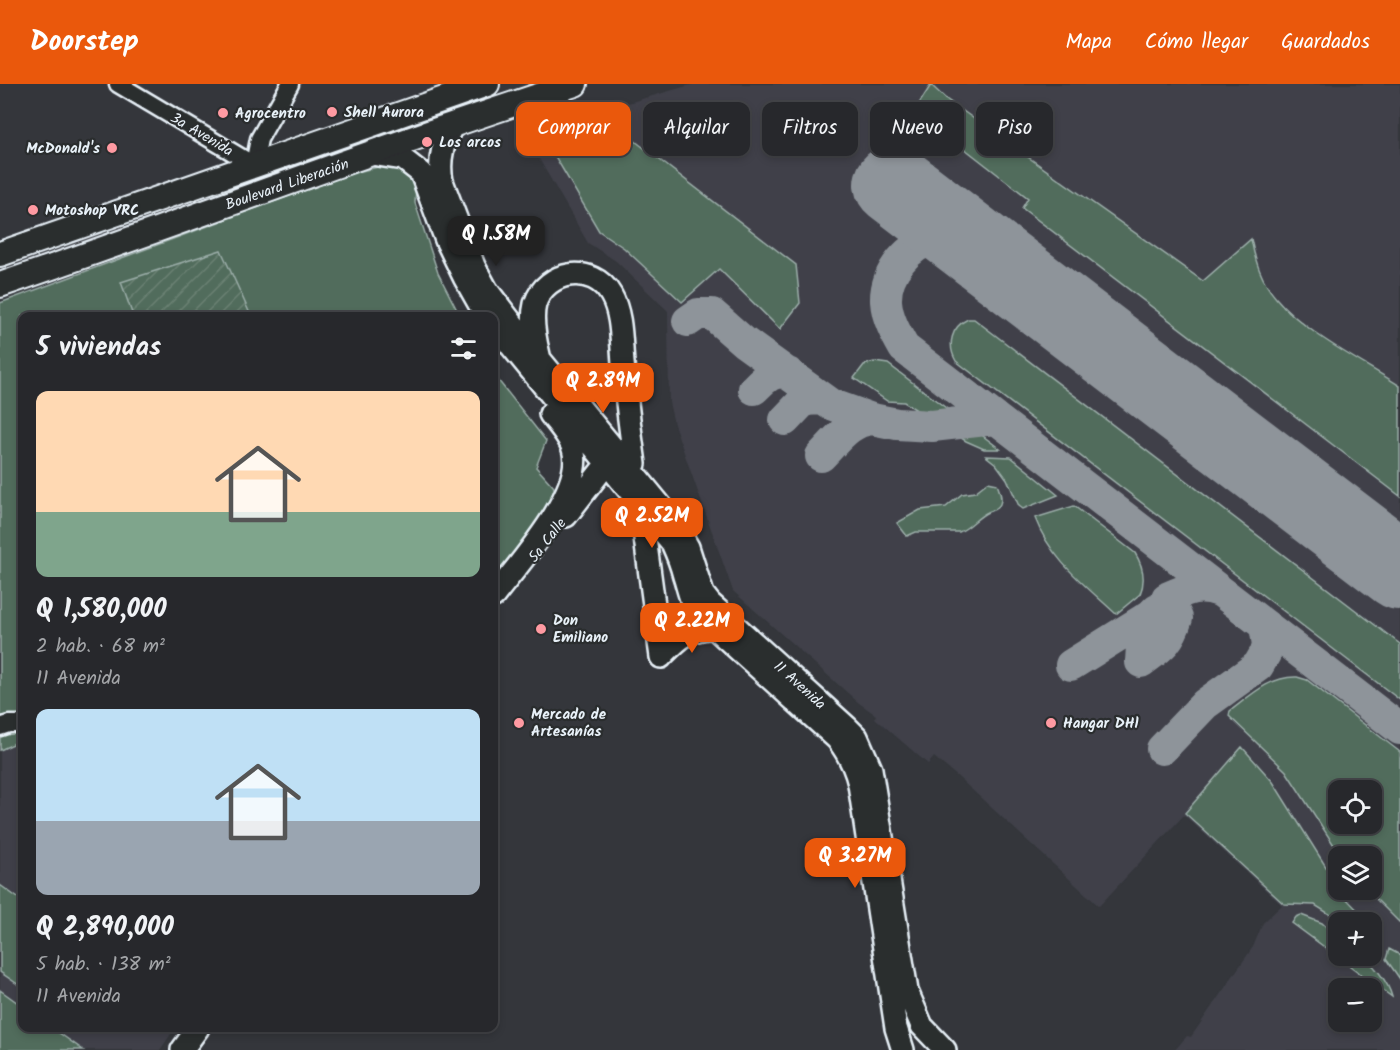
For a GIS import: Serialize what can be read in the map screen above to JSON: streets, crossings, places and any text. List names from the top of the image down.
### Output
{
  "streets": {
    "highway": ["Boulevard Liberación"],
    "main road": ["5a Calle", "11 Avenida"],
    "street": ["3a Avenida"]
  },
  "crossings": [
    ["3a Avenida", "Boulevard Liberación"],
    ["Boulevard Liberación", "11 Avenida"]
  ],
  "places": [
    "Shell Aurora",
    "Agrocentro",
    "Los arcos",
    "McDonald's",
    "Motoshop VRC",
    "Don Emiliano",
    "Mercado de Artesanías",
    "Hangar DHl"
  ],
  "page": {
    "header": "Doorstep",
    "nav": ["Mapa", "Cómo llegar", "Guardados"],
    "chip": [
      "Comprar",
      "Alquilar",
      "Filtros",
      "Nuevo",
      "Piso"
    ],
    "price": [
      "Q 1.58M",
      "Q 2.89M",
      "Q 2.52M",
      "Q 2.22M",
      "Q 3.27M"
    ],
    "heading": "5 viviendas",
    "list": [
      {
        "name": "Q 1,580,000",
        "note": "2 hab. · 68 m² · 11 Avenida"
      },
      {
        "name": "Q 2,890,000",
        "note": "5 hab. · 138 m² · 11 Avenida"
      }
    ],
    "map_buttons": ["+", "−"]
  }
}
